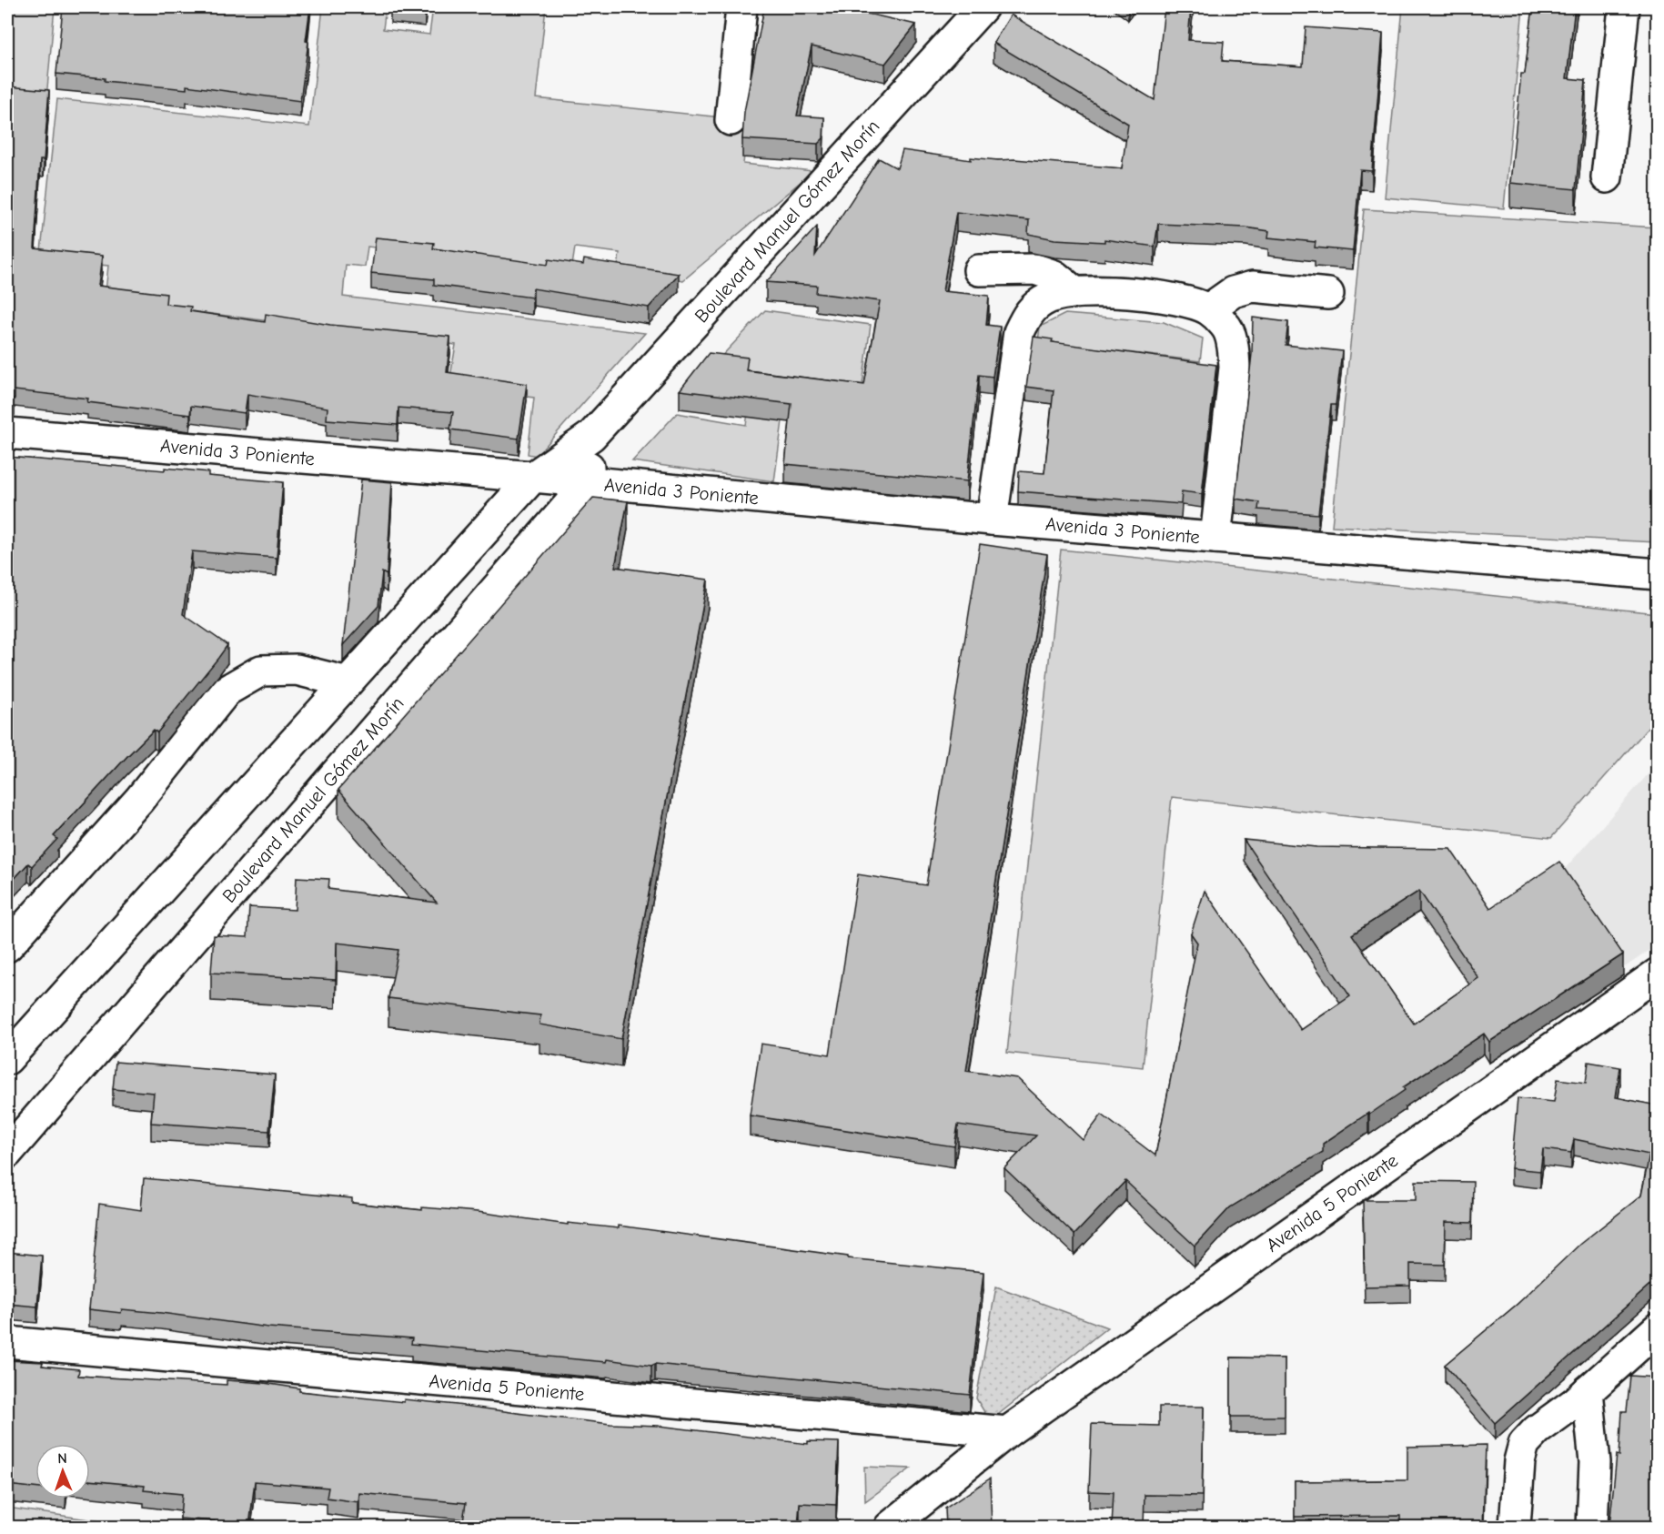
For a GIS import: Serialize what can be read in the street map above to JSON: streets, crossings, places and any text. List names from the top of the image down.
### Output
{
  "streets": {
    "street": ["Boulevard Manuel Gómez Morín", "Avenida 3 Poniente", "Avenida 5 Poniente"]
  },
  "crossings": [
    ["Boulevard Manuel Gómez Morín", "Avenida 3 Poniente"]
  ],
  "north": "top"
}
